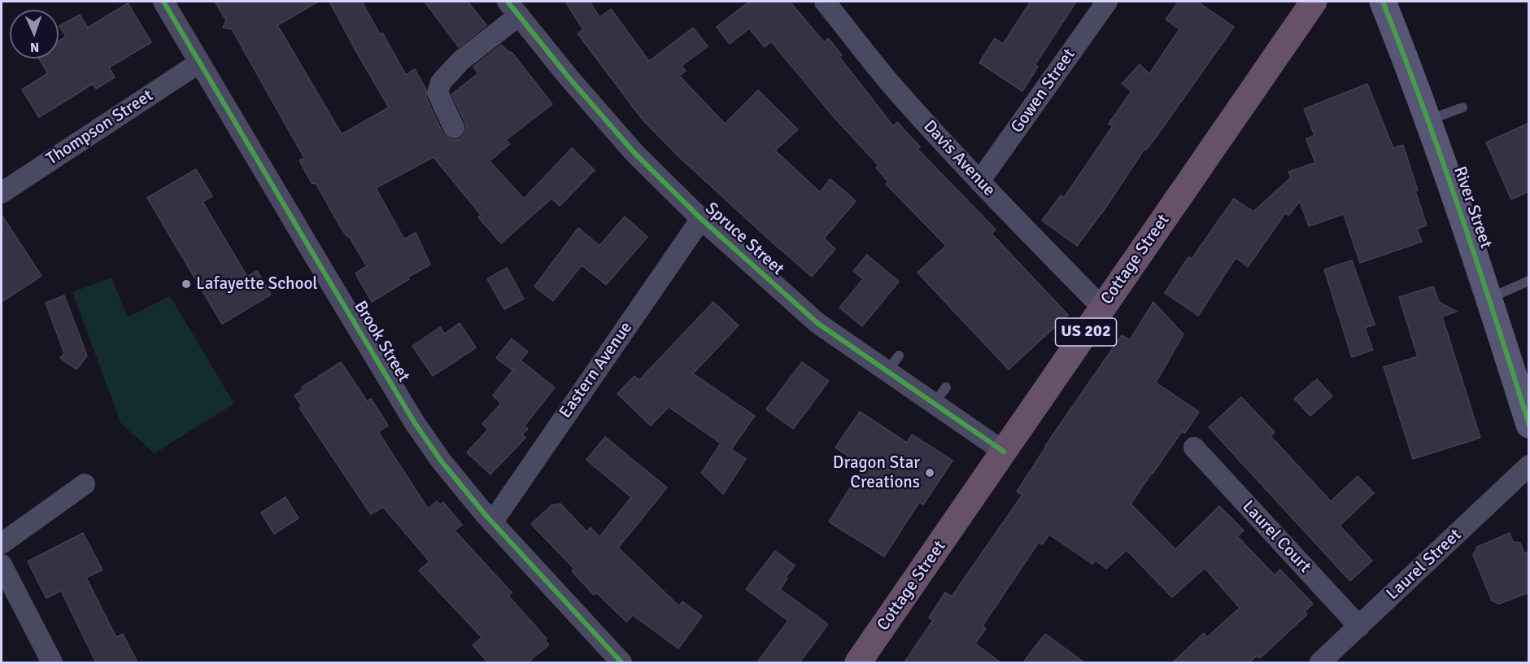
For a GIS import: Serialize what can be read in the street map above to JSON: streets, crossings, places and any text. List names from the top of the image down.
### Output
{
  "streets": {
    "highway": ["Cottage Street", "US 202"],
    "street": [
      "Gowen Street",
      "Thompson Street",
      "Davis Avenue",
      "River Street",
      "Spruce Street",
      "Brook Street",
      "Eastern Avenue",
      "Laurel Court",
      "Laurel Street"
    ]
  },
  "crossings": [
    ["Gowen Street", "Davis Avenue"],
    ["Thompson Street", "Brook Street"],
    ["Davis Avenue", "Cottage Street"],
    ["Spruce Street", "Cottage Street"],
    ["Spruce Street", "Eastern Avenue"],
    ["Brook Street", "Eastern Avenue"],
    ["Laurel Court", "Laurel Street"]
  ],
  "places": ["Lafayette School", "Dragon Star Creations"],
  "north": "bottom"
}
